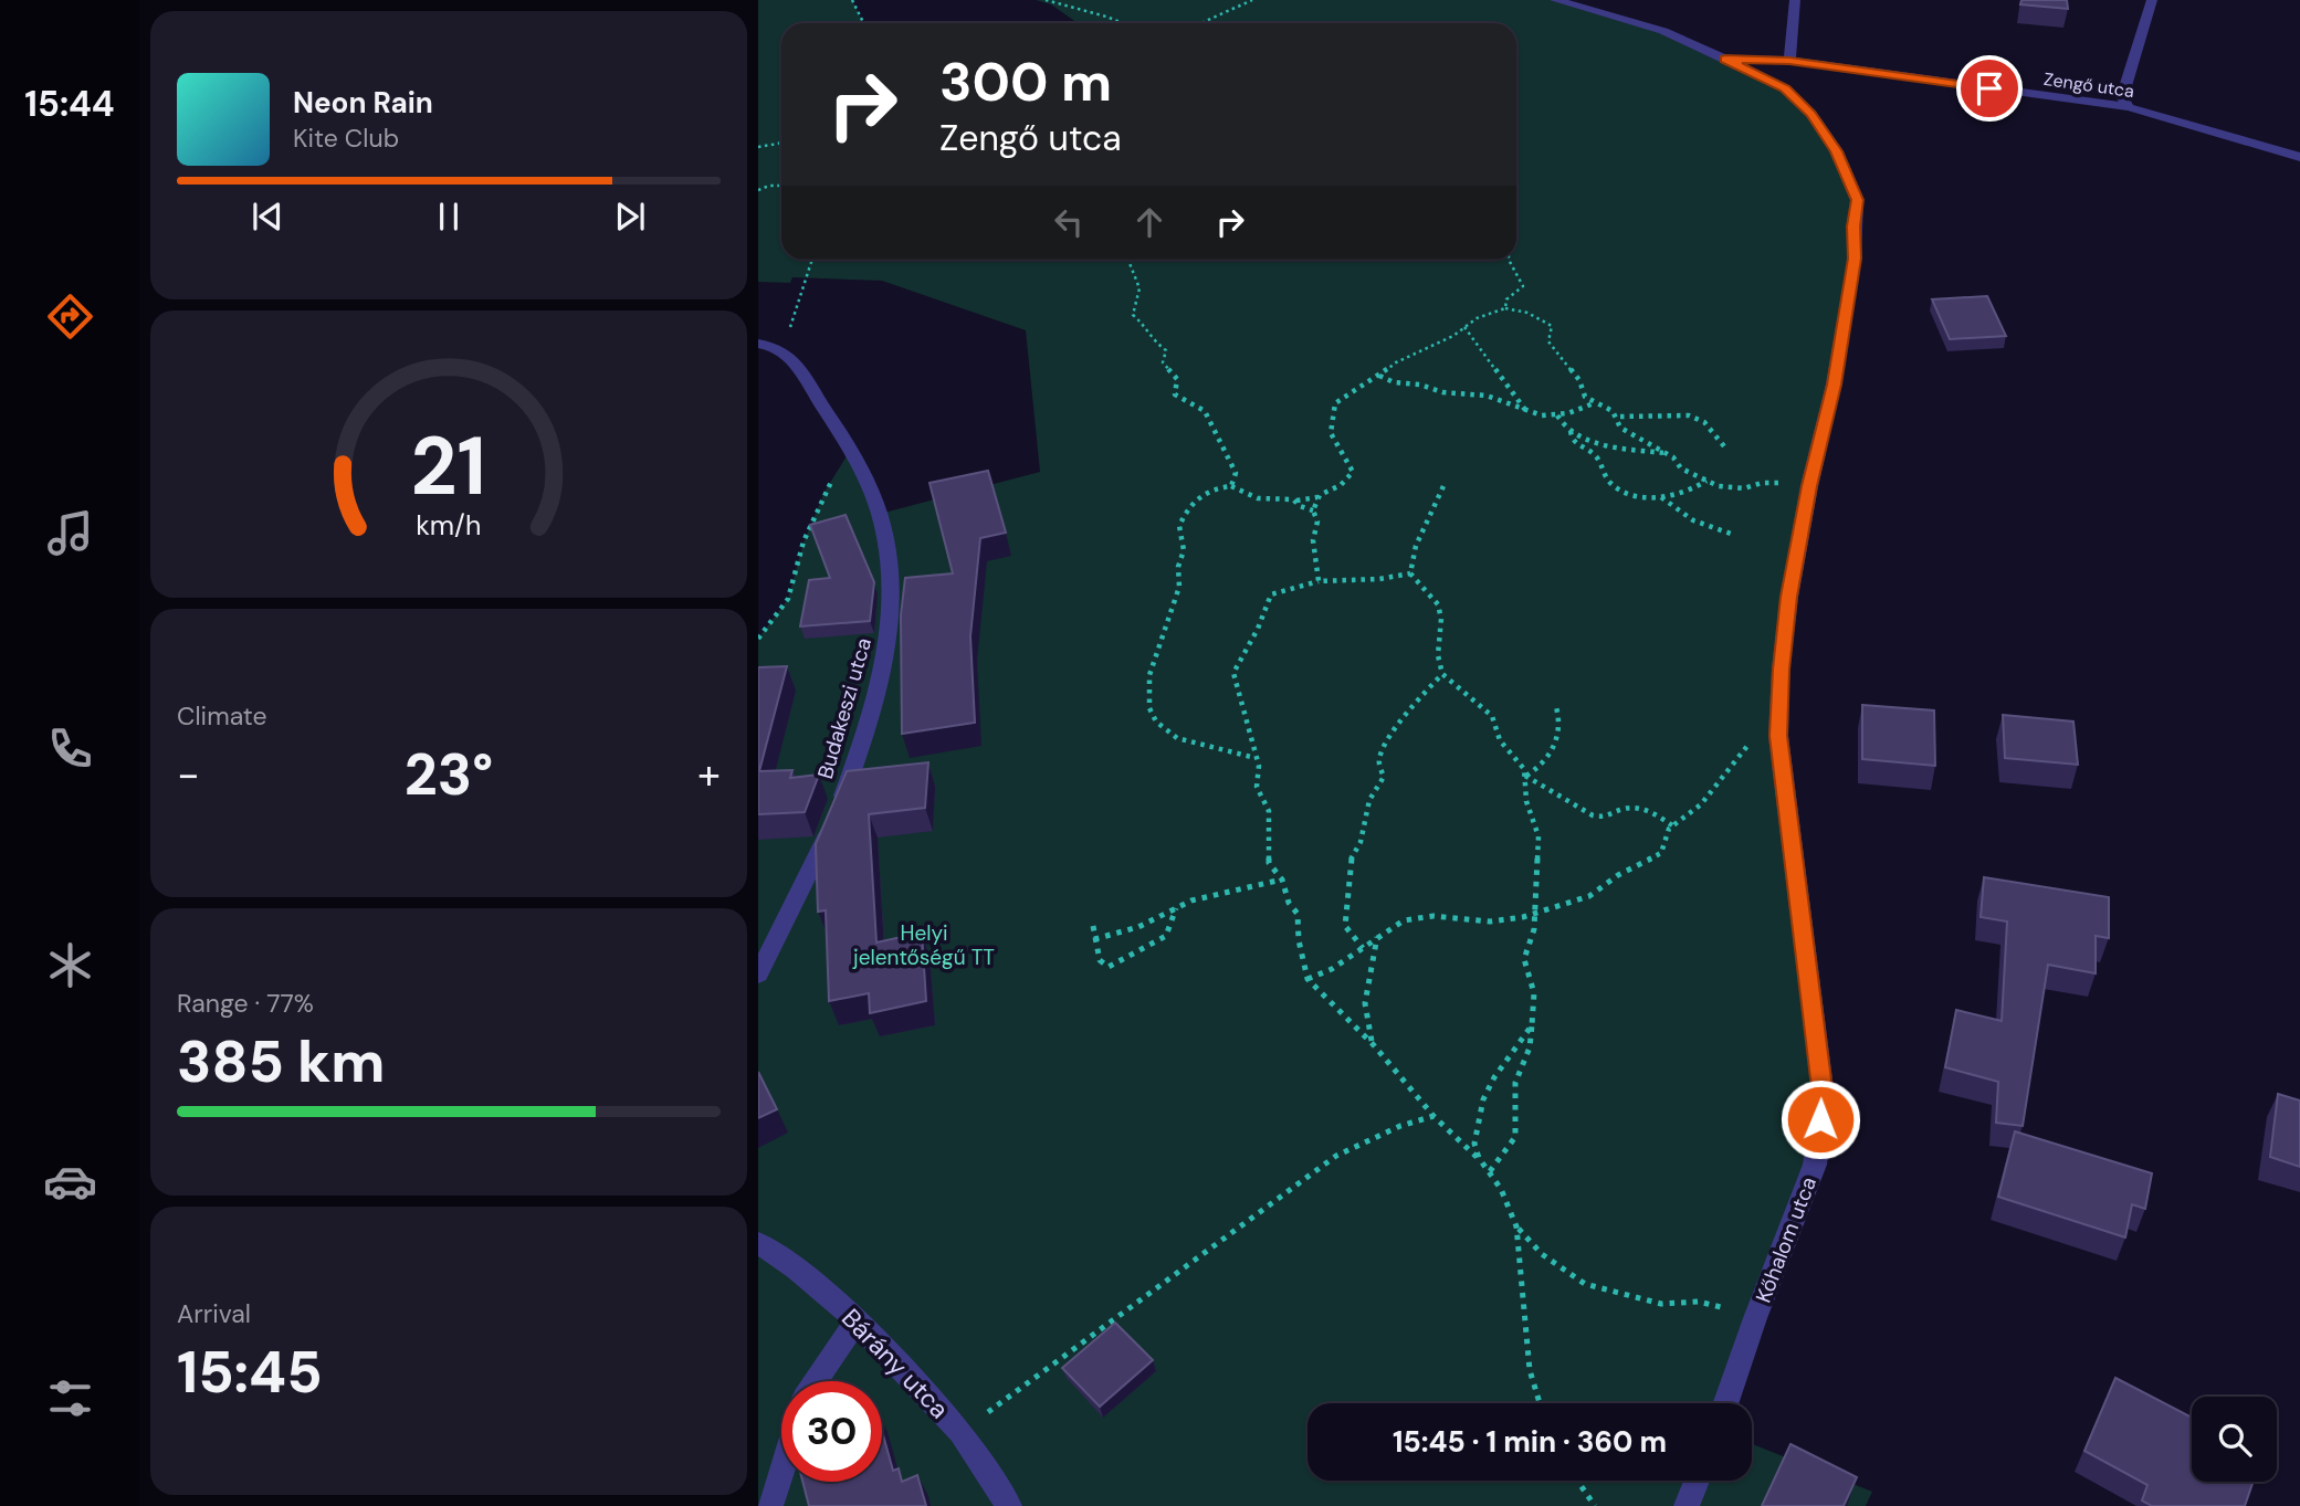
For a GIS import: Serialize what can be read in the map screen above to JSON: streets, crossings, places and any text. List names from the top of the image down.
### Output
{
  "streets": {
    "street": [
      "Zengő utca",
      "Budakeszi utca",
      "Kőhalom utca",
      "Bárány utca"
    ]
  },
  "crossings": [
    ["Zengő utca", "Kőhalom utca"]
  ],
  "parks": ["Helyi jelentőségű TT"],
  "page": {
    "tabs": "15:44",
    "turn": ["300 m", "Zengő utca"],
    "song": ["Neon Rain", "Kite Club"],
    "tile": [
      "Climate",
      ["Range · 77%", "385 km"],
      ["Arrival", "15:45"]
    ],
    "heat": ["−", "23°", "+"],
    "limit": "30",
    "trip": "15:45 · 1 min · 360 m",
    "gauge": ["21", "km/h"]
  }
}
